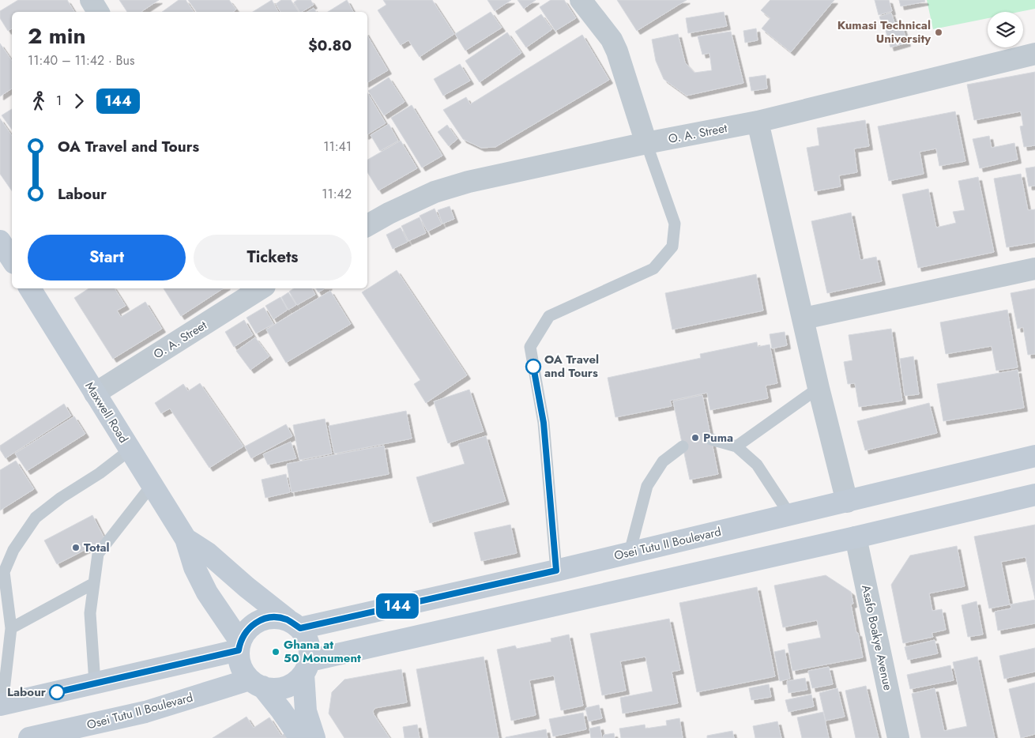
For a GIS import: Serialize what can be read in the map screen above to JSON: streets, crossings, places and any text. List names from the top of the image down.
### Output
{
  "streets": {
    "main road": ["Maxwell Road", "Osei Tutu II Boulevard"],
    "street": ["O. A. Street", "Asafo Boakye Avenue"]
  },
  "crossings": [
    ["O. A. Street", "Maxwell Road"],
    ["Maxwell Road", "Osei Tutu II Boulevard"]
  ],
  "places": [
    "Kumasi Technical University",
    "OA Travel and Tours",
    "Puma",
    "Total",
    "Ghana at 50 Monument",
    "Labour"
  ],
  "lines": ["bus line 144"],
  "page": {
    "on_map": "144",
    "heading": ["2 min", "11:40 – 11:42 · Bus", "$0.80"],
    "legs": ["1", "144"],
    "list": [
      {
        "name": "OA Travel and Tours",
        "value": "11:41"
      },
      {
        "name": "Labour",
        "value": "11:42"
      }
    ],
    "buttons": ["Start", "Tickets"]
  }
}
